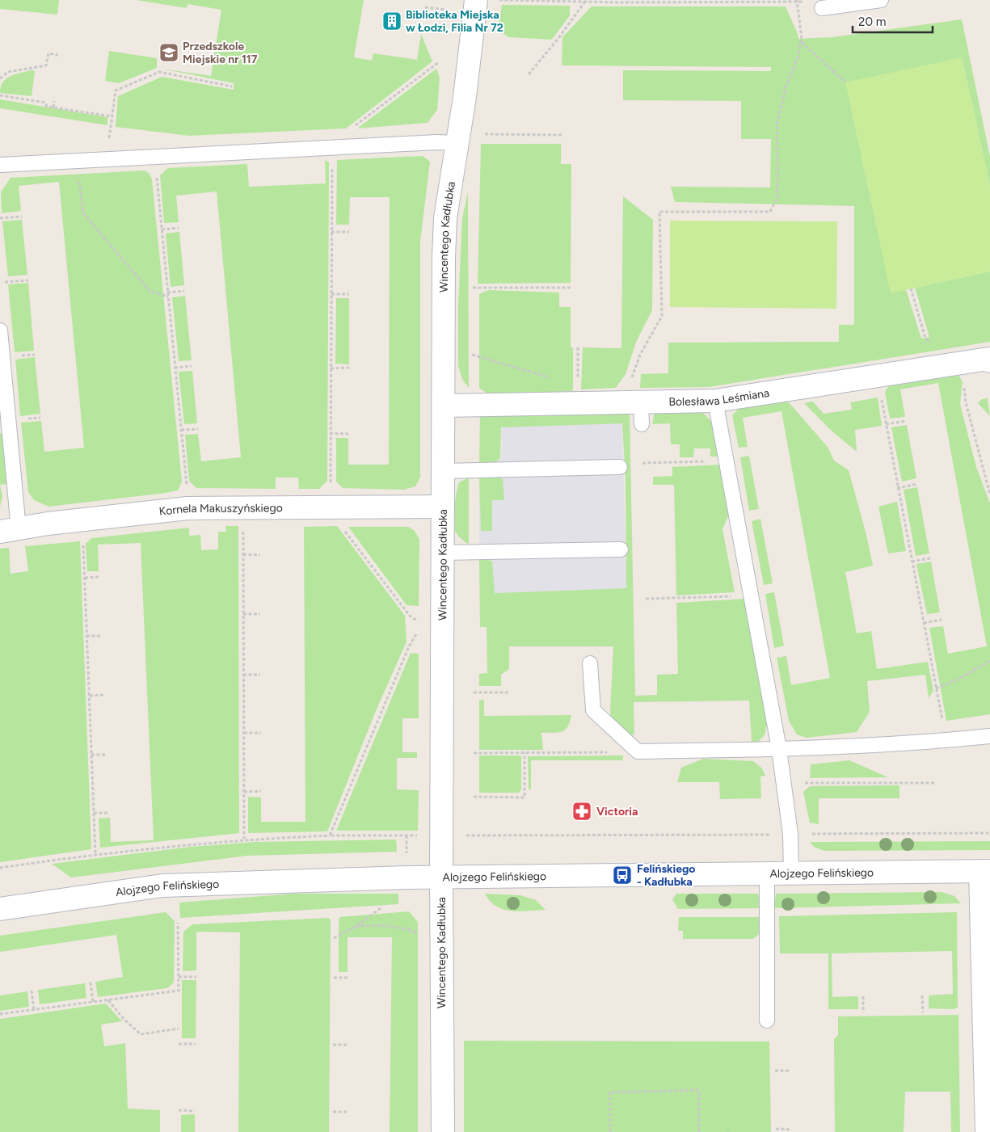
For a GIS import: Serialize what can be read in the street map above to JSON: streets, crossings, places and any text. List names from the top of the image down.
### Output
{
  "streets": {
    "street": [
      "Wincentego Kadłubka",
      "Bolesława Leśmiana",
      "Kornela Makuszyńskiego",
      "Alojzego Felińskiego"
    ]
  },
  "crossings": [
    ["Wincentego Kadłubka", "Bolesława Leśmiana"],
    ["Wincentego Kadłubka", "Kornela Makuszyńskiego"],
    ["Wincentego Kadłubka", "Alojzego Felińskiego"]
  ],
  "places": {
    "building": ["Biblioteka Miejska w Łodzi, Filia Nr 72"],
    "school or university": ["Przedszkole Miejskie nr 117"],
    "pharmacy": ["Victoria"],
    "bus stop": ["Felińskiego - Kadłubka"]
  },
  "scale_bar": "20 m"
}
